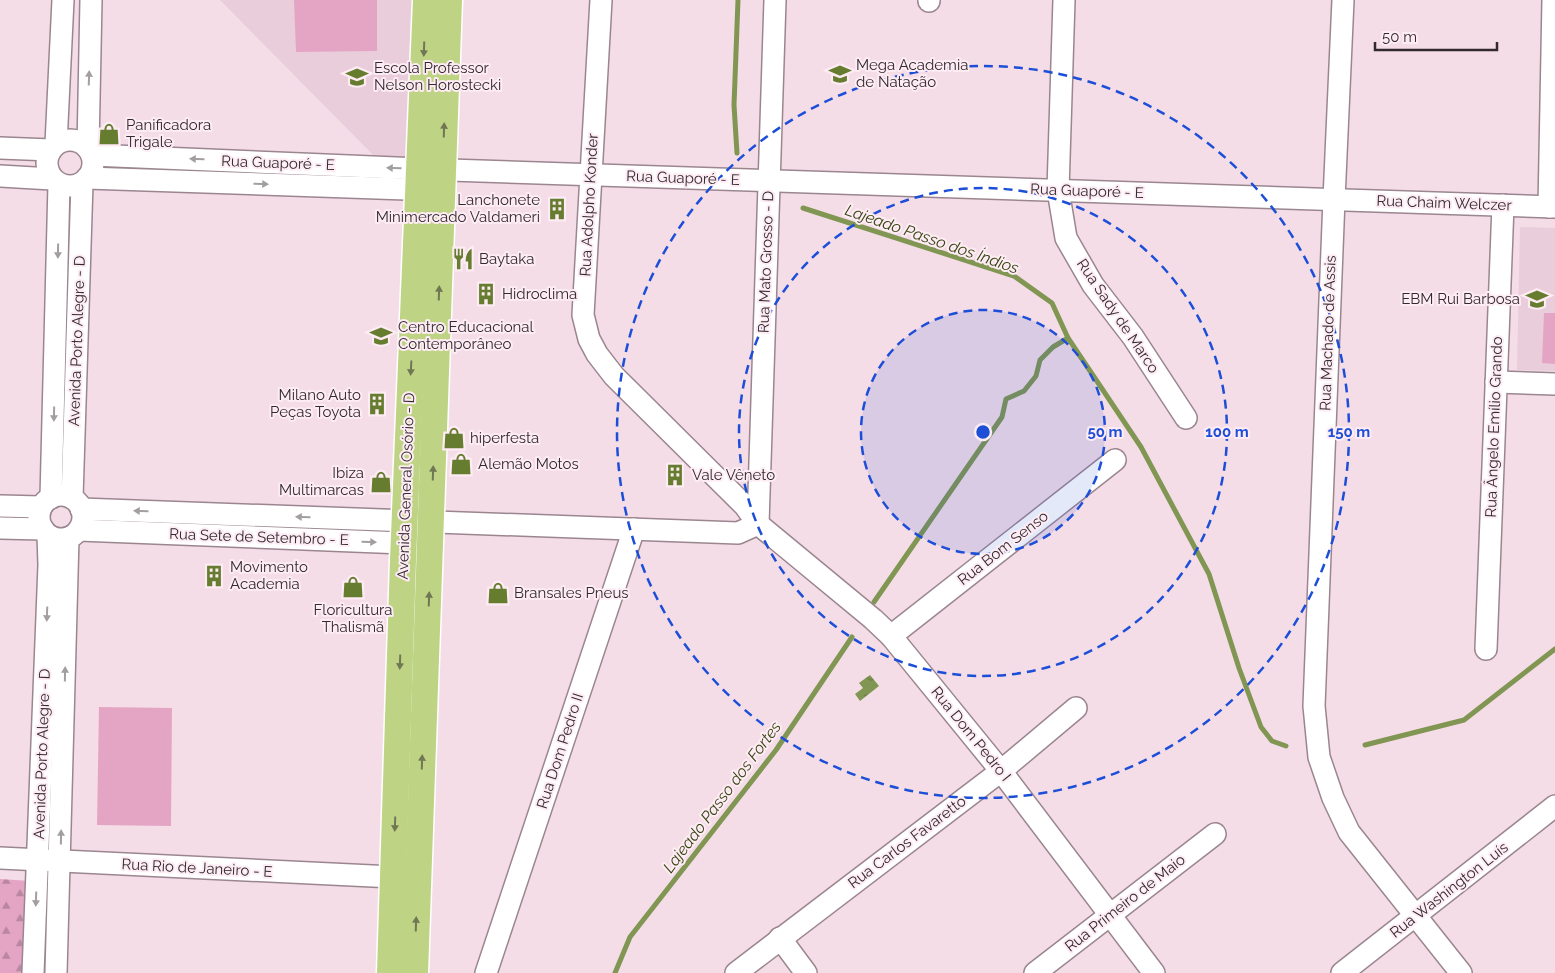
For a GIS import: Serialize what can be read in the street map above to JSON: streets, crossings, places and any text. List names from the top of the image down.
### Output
{
  "streets": {
    "main road": ["Avenida General Osório - D"],
    "street": [
      "Rua Guaporé - E",
      "Rua Chaim Welczer",
      "Rua Adolpho Konder",
      "Rua Mato Grosso - D",
      "Rua Sady de Marco",
      "Rua Machado de Assis",
      "Avenida Porto Alegre - D",
      "Rua Ângelo Emílio Grando",
      "Rua Sete de Setembro - E",
      "Rua Bom Senso",
      "Rua Dom Pedro I",
      "Rua Dom Pedro II",
      "Rua Carlos Favaretto",
      "Rua Rio de Janeiro - E",
      "Rua Washington Luís",
      "Rua Primeiro de Maio"
    ]
  },
  "crossings": [
    ["Rua Guaporé - E", "Rua Chaim Welczer"],
    ["Rua Guaporé - E", "Rua Adolpho Konder"],
    ["Rua Guaporé - E", "Rua Mato Grosso - D"],
    ["Rua Guaporé - E", "Rua Sady de Marco"],
    ["Rua Guaporé - E", "Rua Machado de Assis"],
    ["Rua Guaporé - E", "Avenida Porto Alegre - D"],
    ["Rua Guaporé - E", "Avenida General Osório - D"],
    ["Rua Chaim Welczer", "Rua Machado de Assis"],
    ["Rua Chaim Welczer", "Rua Ângelo Emílio Grando"],
    ["Rua Adolpho Konder", "Rua Mato Grosso - D"],
    ["Rua Adolpho Konder", "Rua Sete de Setembro - E"],
    ["Rua Adolpho Konder", "Rua Dom Pedro I"],
    ["Rua Mato Grosso - D", "Rua Sete de Setembro - E"],
    ["Rua Mato Grosso - D", "Rua Dom Pedro I"],
    ["Rua Machado de Assis", "Rua Washington Luís"],
    ["Avenida Porto Alegre - D", "Rua Sete de Setembro - E"],
    ["Avenida Porto Alegre - D", "Rua Rio de Janeiro - E"],
    ["Avenida General Osório - D", "Rua Sete de Setembro - E"],
    ["Avenida General Osório - D", "Rua Rio de Janeiro - E"],
    ["Rua Sete de Setembro - E", "Rua Dom Pedro I"],
    ["Rua Sete de Setembro - E", "Rua Dom Pedro II"],
    ["Rua Bom Senso", "Rua Dom Pedro I"],
    ["Rua Dom Pedro I", "Rua Carlos Favaretto"],
    ["Rua Dom Pedro I", "Rua Primeiro de Maio"]
  ],
  "water": ["Lajeado Passo dos Índios", "Lajeado Passo dos Fortes"],
  "places": {
    "school or university": [
      "Mega Academia de Natação",
      "Escola Professor Nelson Horostecki",
      "EBM Rui Barbosa",
      "Centro Educacional Contemporâneo"
    ],
    "shop": [
      "Panificadora Trigale",
      "hiperfesta",
      "Alemão Motos",
      "Ibiza Multimarcas",
      "Floricultura Thalismã",
      "Bransales Pneus"
    ],
    "building": [
      "Lanchonete Minimercado Valdameri",
      "Hidroclima",
      "Milano Auto Peças Toyota",
      "Vale Vêneto",
      "Movimento Academia"
    ],
    "restaurant": ["Baytaka"]
  },
  "scale_bar": "50 m",
  "rings": ["50 m", "100 m", "150 m"]
}
